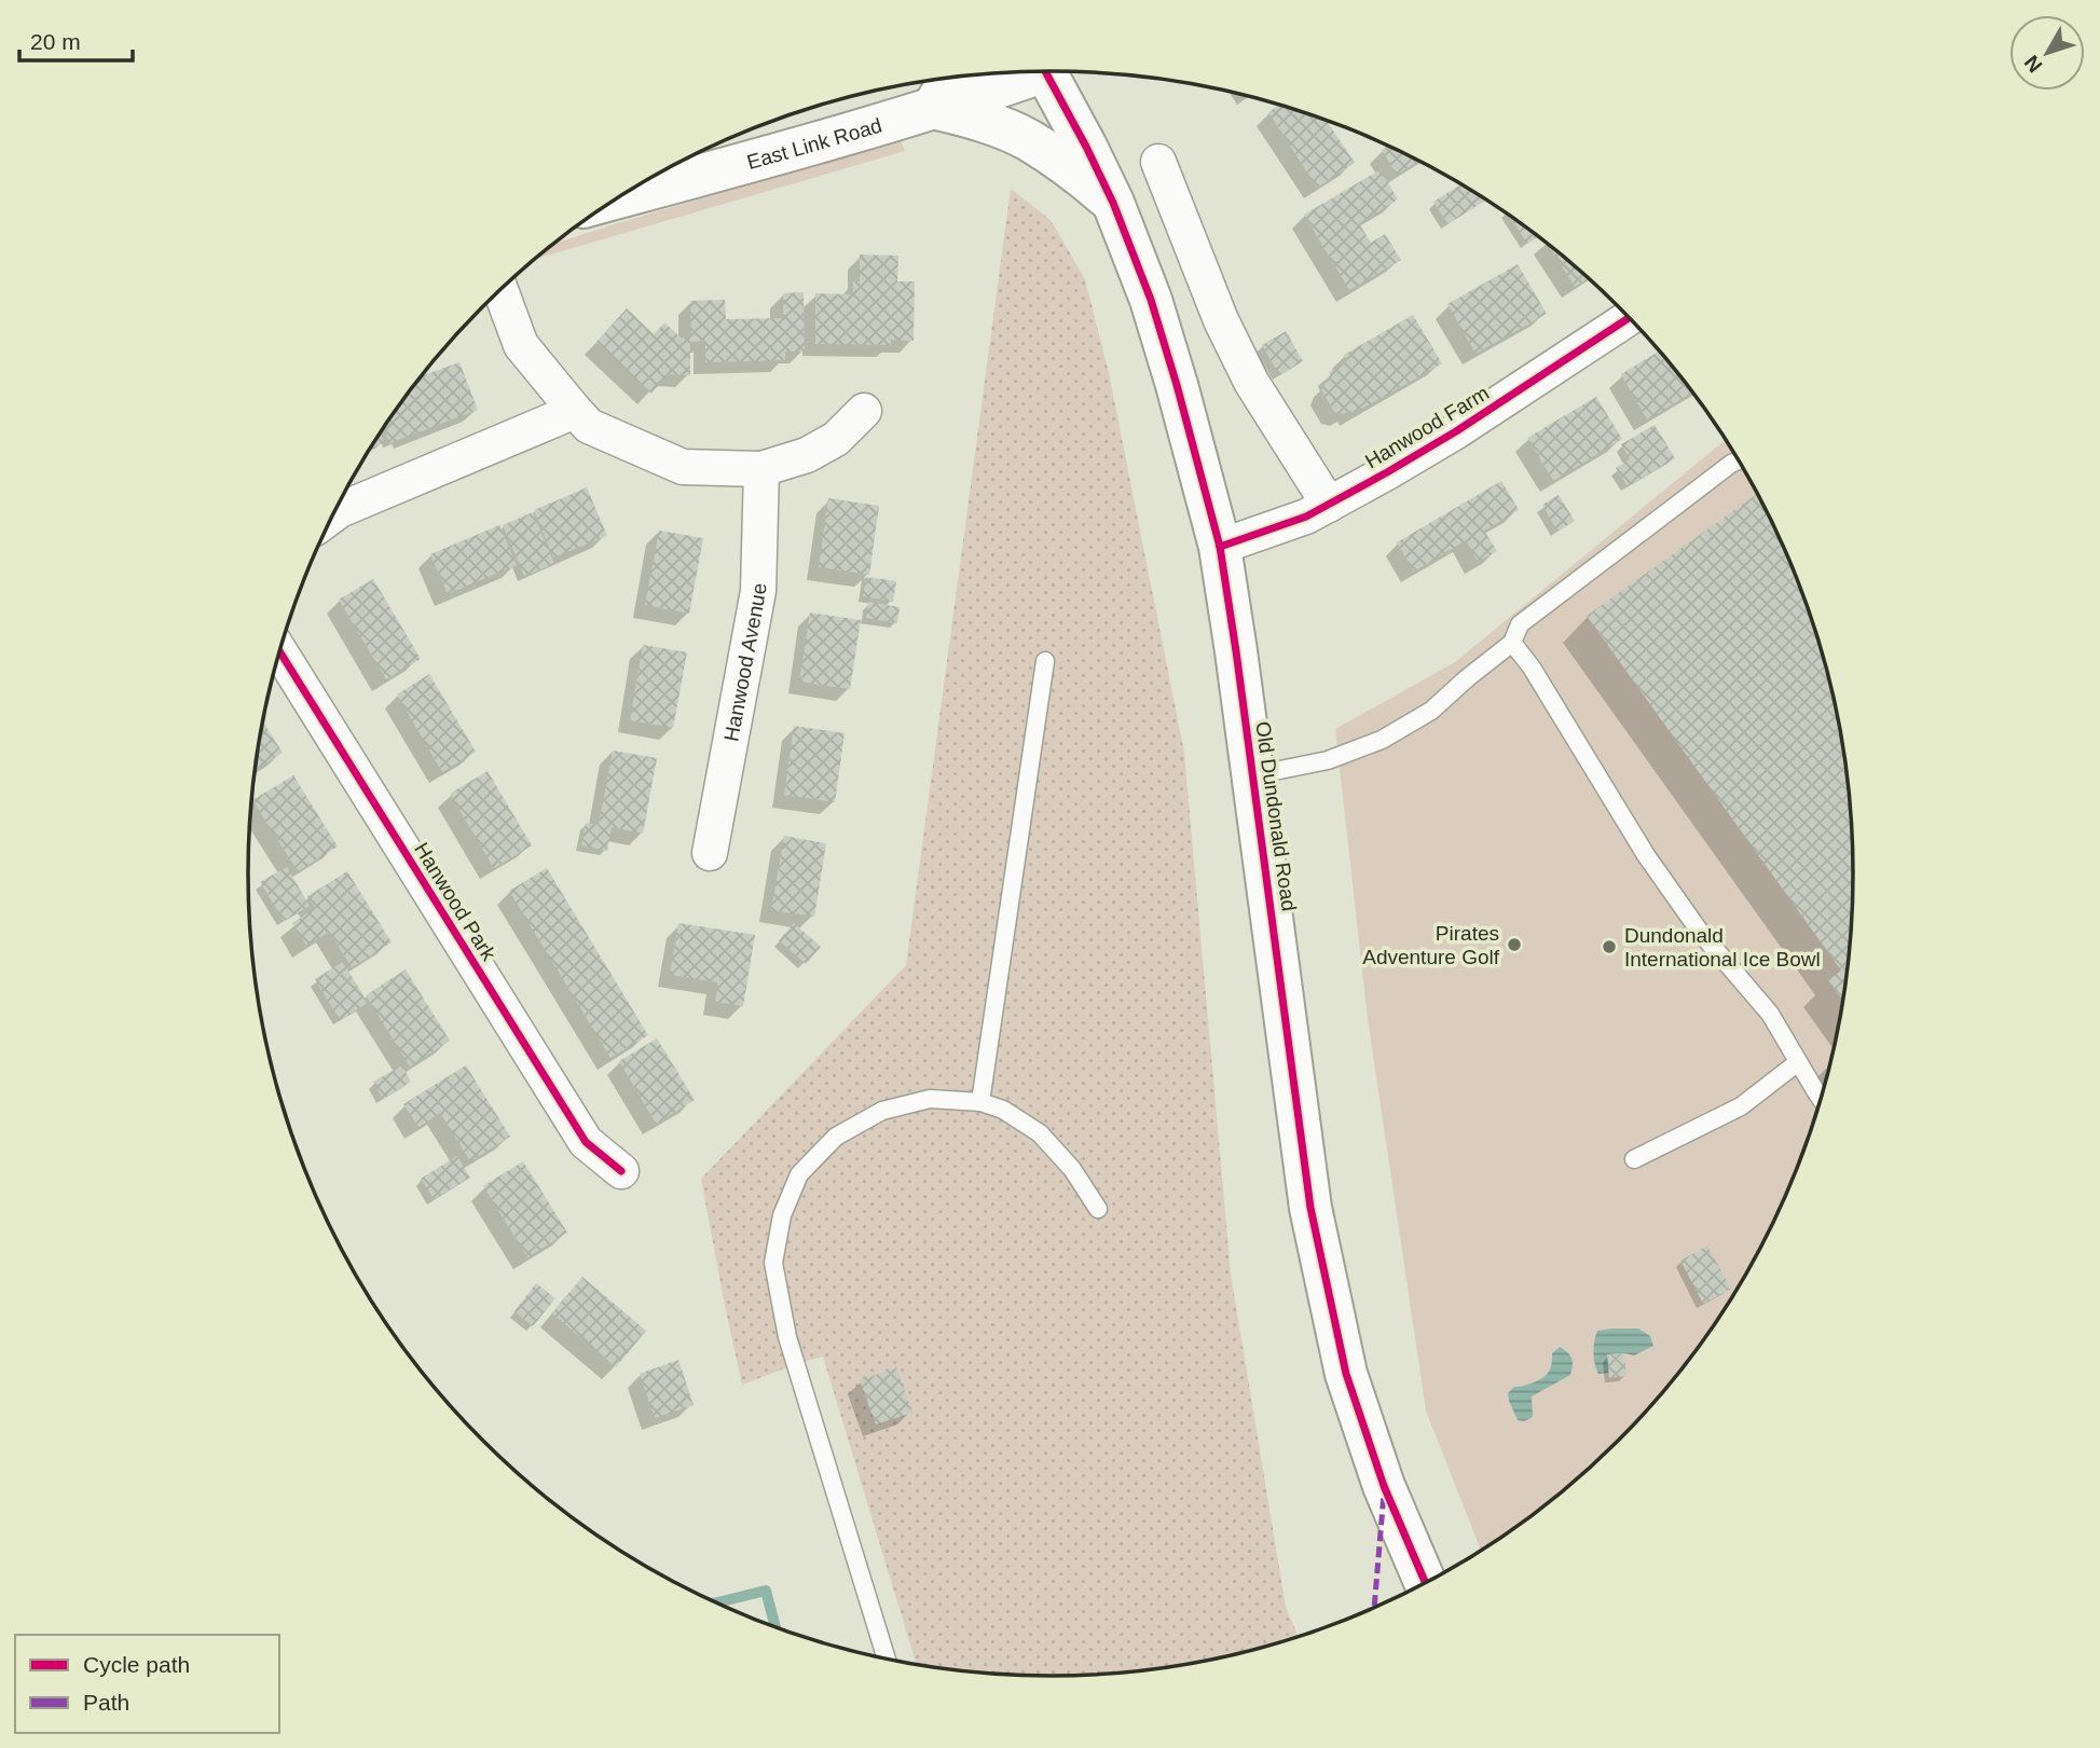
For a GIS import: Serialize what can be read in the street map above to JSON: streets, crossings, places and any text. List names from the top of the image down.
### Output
{
  "streets": {
    "street": [
      "East Link Road",
      "Hanwood Farm",
      "Hanwood Avenue",
      "Old Dundonald Road",
      "Hanwood Park"
    ]
  },
  "crossings": [
    ["Hanwood Farm", "Old Dundonald Road"]
  ],
  "places": ["Pirates Adventure Golf", "Dundonald International Ice Bowl"],
  "legend": ["Cycle path", "Path"],
  "scale_bar": "20 m",
  "north": "bottom left"
}
